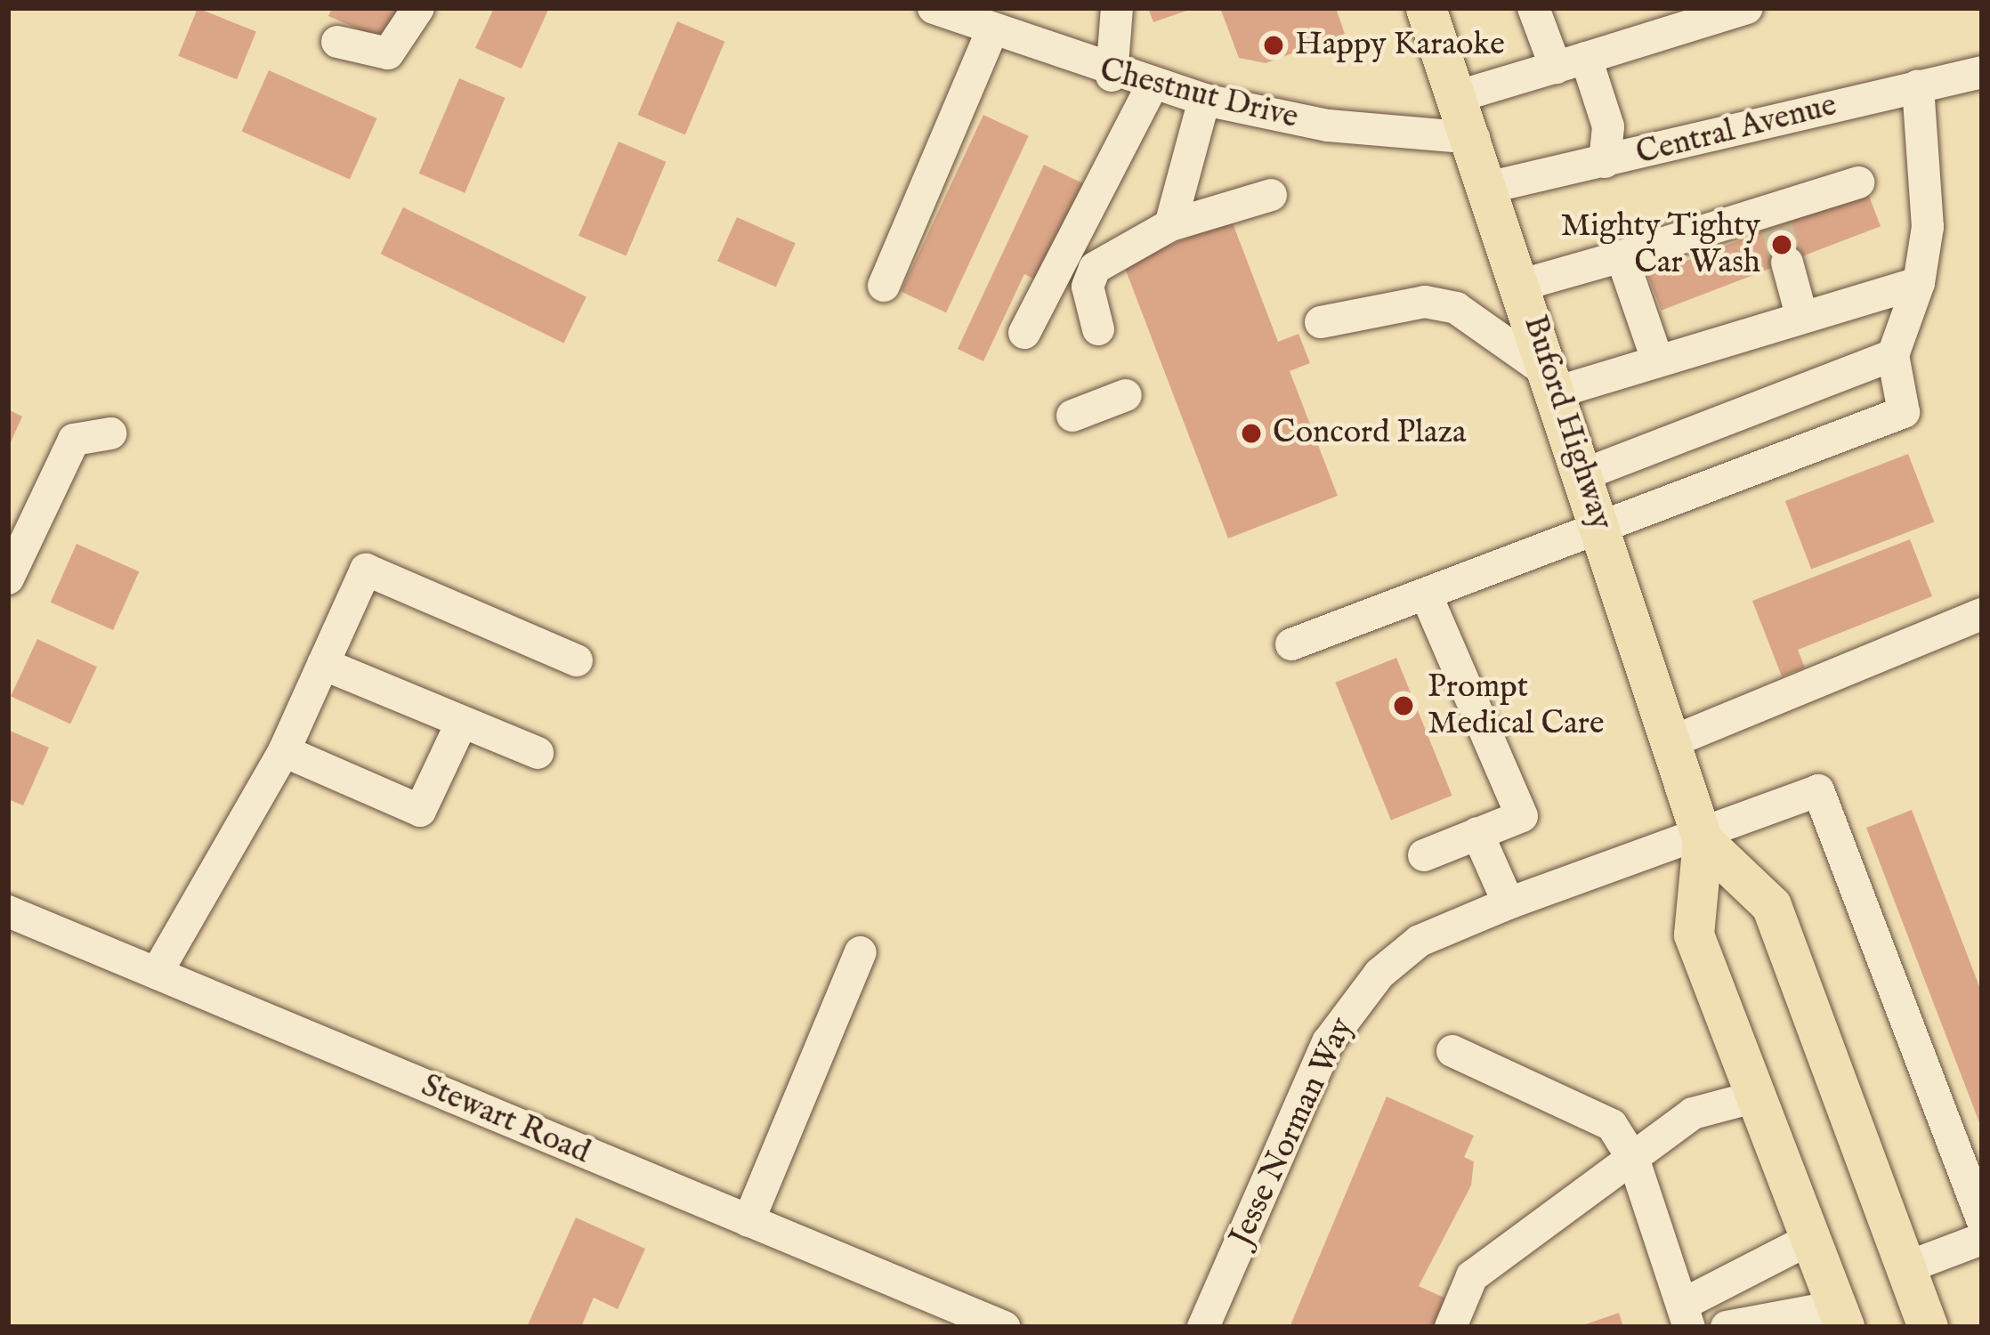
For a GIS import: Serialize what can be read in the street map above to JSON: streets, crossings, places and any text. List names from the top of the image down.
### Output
{
  "streets": {
    "main road": ["Buford Highway"],
    "street": [
      "Chestnut Drive",
      "Central Avenue",
      "Stewart Road",
      "Jesse Norman Way"
    ]
  },
  "crossings": [
    ["Chestnut Drive", "Buford Highway"],
    ["Central Avenue", "Buford Highway"],
    ["Buford Highway", "Jesse Norman Way"]
  ],
  "places": [
    "Happy Karaoke",
    "Mighty Tighty Car Wash",
    "Concord Plaza",
    "Prompt Medical Care"
  ]
}
